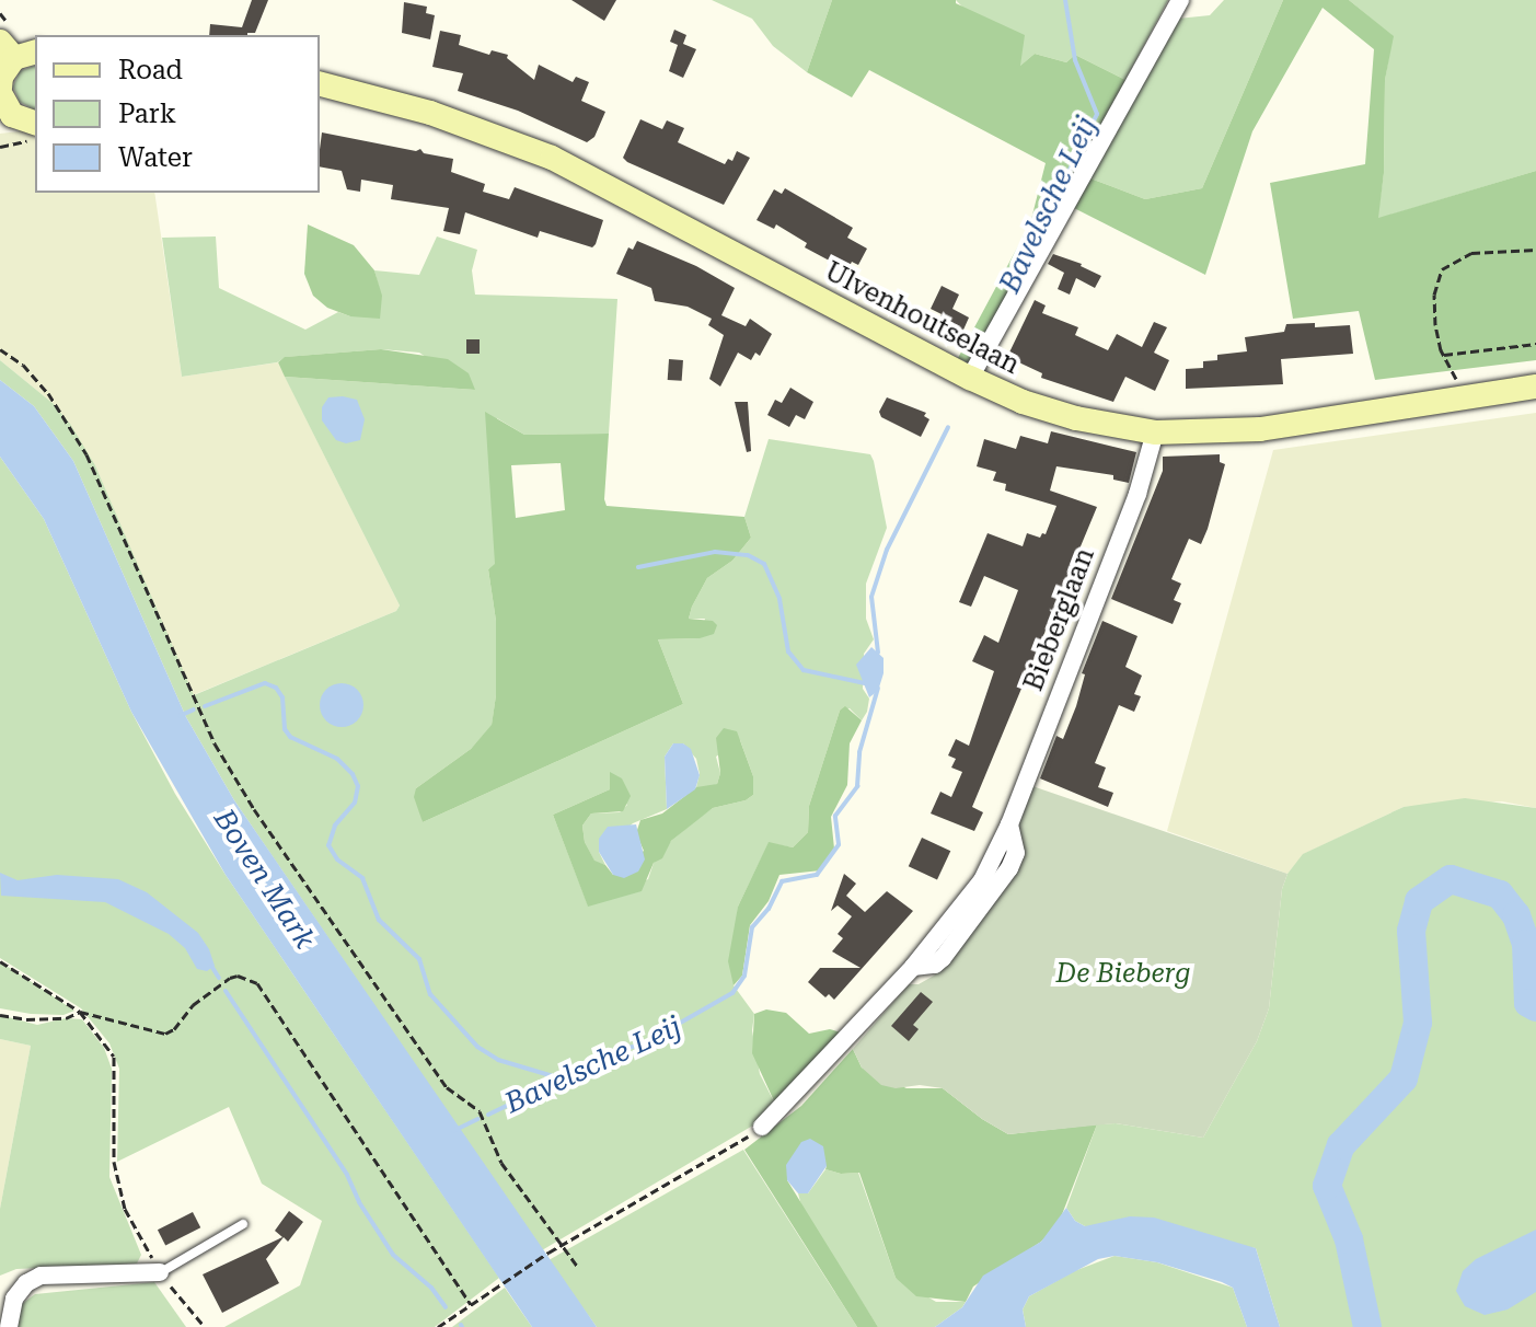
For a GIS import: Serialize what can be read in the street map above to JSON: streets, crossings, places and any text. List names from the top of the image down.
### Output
{
  "streets": {
    "main road": ["Ulvenhoutselaan"],
    "street": ["Bieberglaan"]
  },
  "crossings": [
    ["Ulvenhoutselaan", "Bieberglaan"]
  ],
  "water": ["Bavelsche Leij", "Boven Mark"],
  "parks": ["De Bieberg"],
  "legend": ["Road", "Park", "Water"]
}
